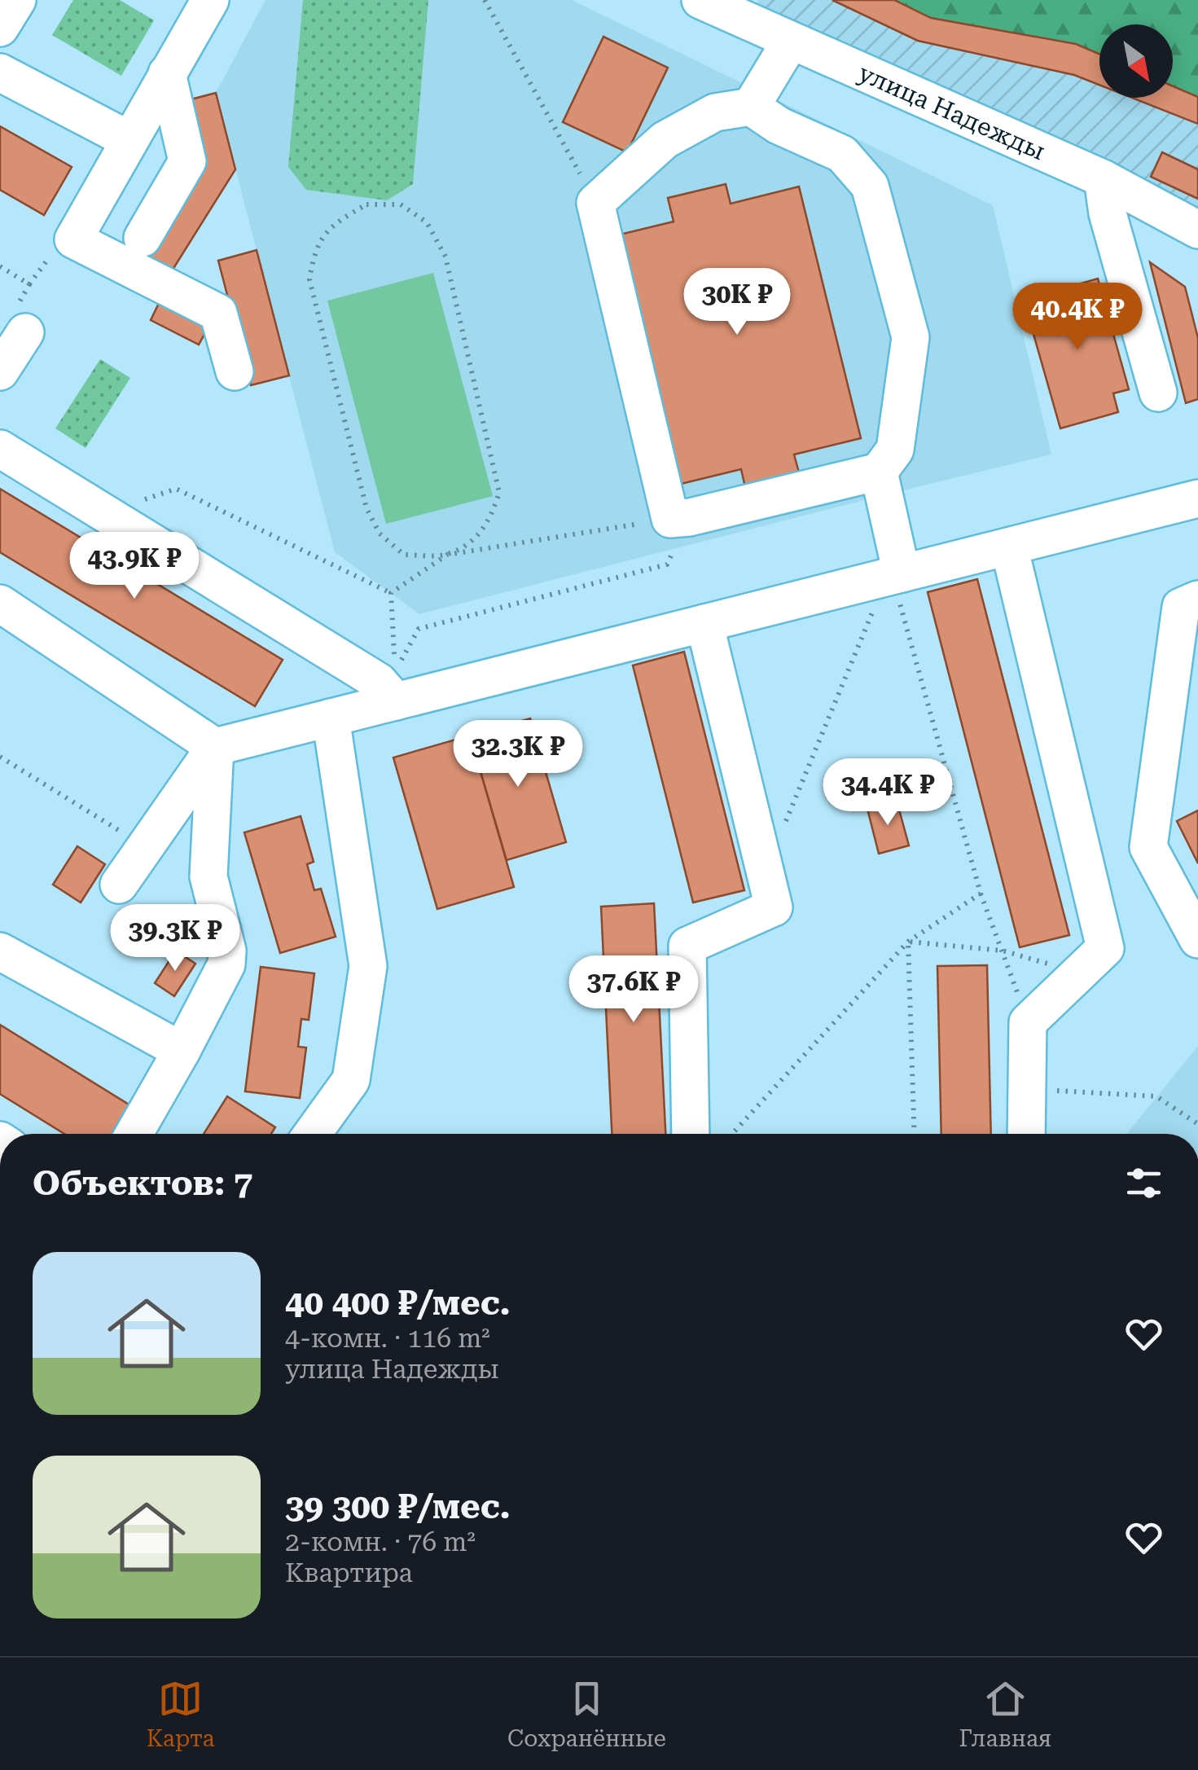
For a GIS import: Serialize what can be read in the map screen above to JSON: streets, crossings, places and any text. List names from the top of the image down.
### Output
{
  "streets": {
    "street": ["улица Надежды"]
  },
  "north": "bottom right",
  "page": {
    "price": [
      "30K ₽",
      "40.4K ₽",
      "43.9K ₽",
      "32.3K ₽",
      "34.4K ₽",
      "39.3K ₽",
      "37.6K ₽"
    ],
    "heading": "Объектов: 7",
    "list": [
      {
        "name": "40 400 ₽/мес.",
        "note": "4-комн. · 116 m² · улица Надежды"
      },
      {
        "name": "39 300 ₽/мес.",
        "note": "2-комн. · 76 m² · Квартира"
      }
    ],
    "tabs": ["Карта", "Сохранённые", "Главная"]
  }
}
